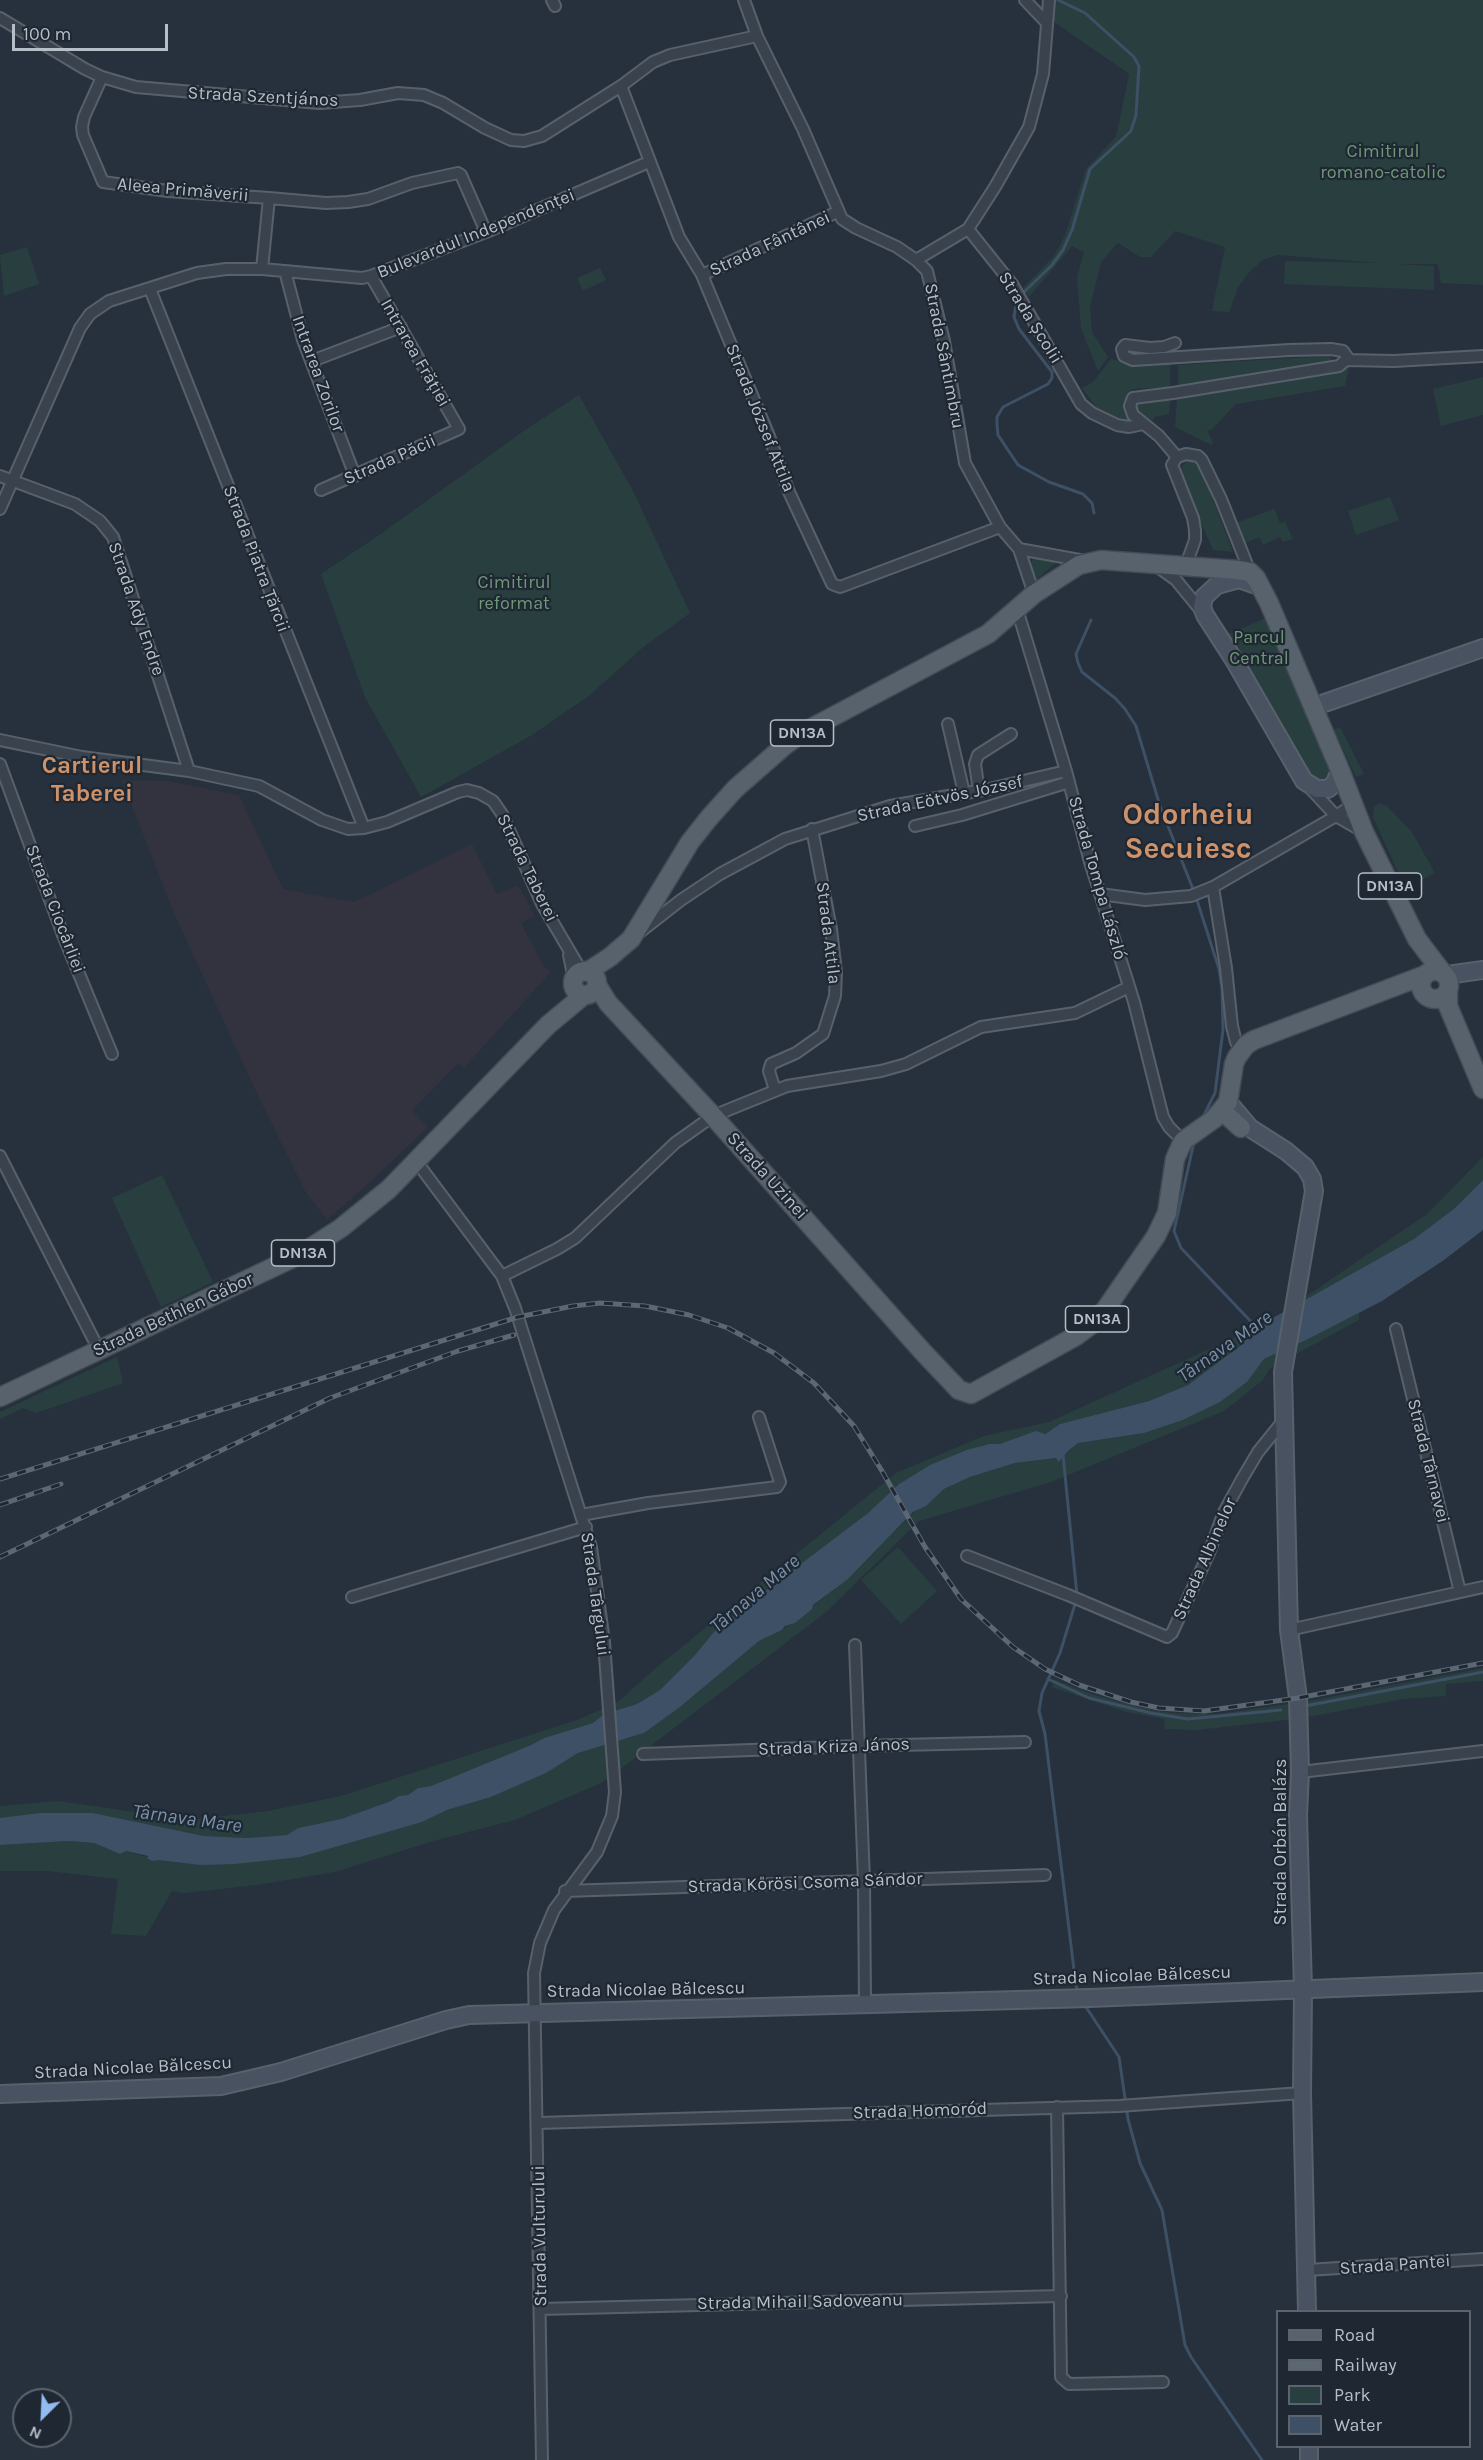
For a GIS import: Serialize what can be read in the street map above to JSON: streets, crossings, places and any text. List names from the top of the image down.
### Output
{
  "streets": {
    "main road": [
      "DN13A",
      "Strada Uzinei",
      "Strada Bethlen Gábor",
      "Strada Orbán Balázs",
      "Strada Nicolae Bălcescu"
    ],
    "street": [
      "Strada Szentjános",
      "Aleea Primăverii",
      "Bulevardul Independenței",
      "Strada Fântânei",
      "Strada Școlii",
      "Intrarea Frăției",
      "Strada Sântimbru",
      "Intrarea Zorilor",
      "Strada József Attila",
      "Strada Păcii",
      "Strada Piatra Țărcii",
      "Strada Ady Endre",
      "Strada Eötvös József",
      "Strada Taberei",
      "Strada Tompa László",
      "Strada Ciocârliei",
      "Strada Attila",
      "Strada Târnavei",
      "Strada Albinelor",
      "Strada Târgului",
      "Strada Kriza János",
      "Strada Kőrösi Csoma Sándor",
      "Strada Homoród",
      "Strada Vulturului",
      "Strada Pantei",
      "Strada Mihail Sadoveanu"
    ]
  },
  "crossings": [
    ["Strada Szentjános", "Aleea Primăverii"],
    ["Strada Szentjános", "Strada József Attila"],
    ["Aleea Primăverii", "Bulevardul Independenței"],
    ["Bulevardul Independenței", "Intrarea Frăției"],
    ["Bulevardul Independenței", "Intrarea Zorilor"],
    ["Bulevardul Independenței", "Strada József Attila"],
    ["Bulevardul Independenței", "Strada Piatra Țărcii"],
    ["Bulevardul Independenței", "Strada Ady Endre"],
    ["Strada Fântânei", "Strada Sântimbru"],
    ["Strada Fântânei", "Strada József Attila"],
    ["Intrarea Frăției", "Strada Păcii"],
    ["Strada Sântimbru", "Strada József Attila"],
    ["Strada Sântimbru", "DN13A"],
    ["Intrarea Zorilor", "Strada Păcii"],
    ["Strada Piatra Țărcii", "Strada Taberei"],
    ["Strada Ady Endre", "Strada Taberei"],
    ["DN13A", "Strada Eötvös József"],
    ["DN13A", "Strada Taberei"],
    ["DN13A", "Strada Tompa László"],
    ["DN13A", "Strada Uzinei"],
    ["DN13A", "Strada Bethlen Gábor"],
    ["Strada Eötvös József", "Strada Tompa László"],
    ["Strada Eötvös József", "Strada Attila"],
    ["Strada Taberei", "Strada Uzinei"],
    ["Strada Taberei", "Strada Bethlen Gábor"],
    ["Strada Tompa László", "Strada Uzinei"],
    ["Strada Uzinei", "Strada Bethlen Gábor"],
    ["Strada Bethlen Gábor", "Strada Târgului"],
    ["Strada Albinelor", "Strada Orbán Balázs"],
    ["Strada Târgului", "Strada Kőrösi Csoma Sándor"],
    ["Strada Târgului", "Strada Nicolae Bălcescu"],
    ["Strada Târgului", "Strada Vulturului"],
    ["Strada Orbán Balázs", "Strada Nicolae Bălcescu"],
    ["Strada Orbán Balázs", "Strada Homoród"],
    ["Strada Orbán Balázs", "Strada Pantei"],
    ["Strada Nicolae Bălcescu", "Strada Vulturului"],
    ["Strada Homoród", "Strada Vulturului"],
    ["Strada Vulturului", "Strada Mihail Sadoveanu"]
  ],
  "districts": ["Cartierul Taberei", "Odorheiu Secuiesc"],
  "water": ["Târnava Mare"],
  "parks": ["Cimitirul romano-catolic", "Cimitirul reformat", "Parcul Central"],
  "legend": [
    "Road",
    "Railway",
    "Park",
    "Water"
  ],
  "scale_bar": "100 m",
  "north": "bottom left"
}
